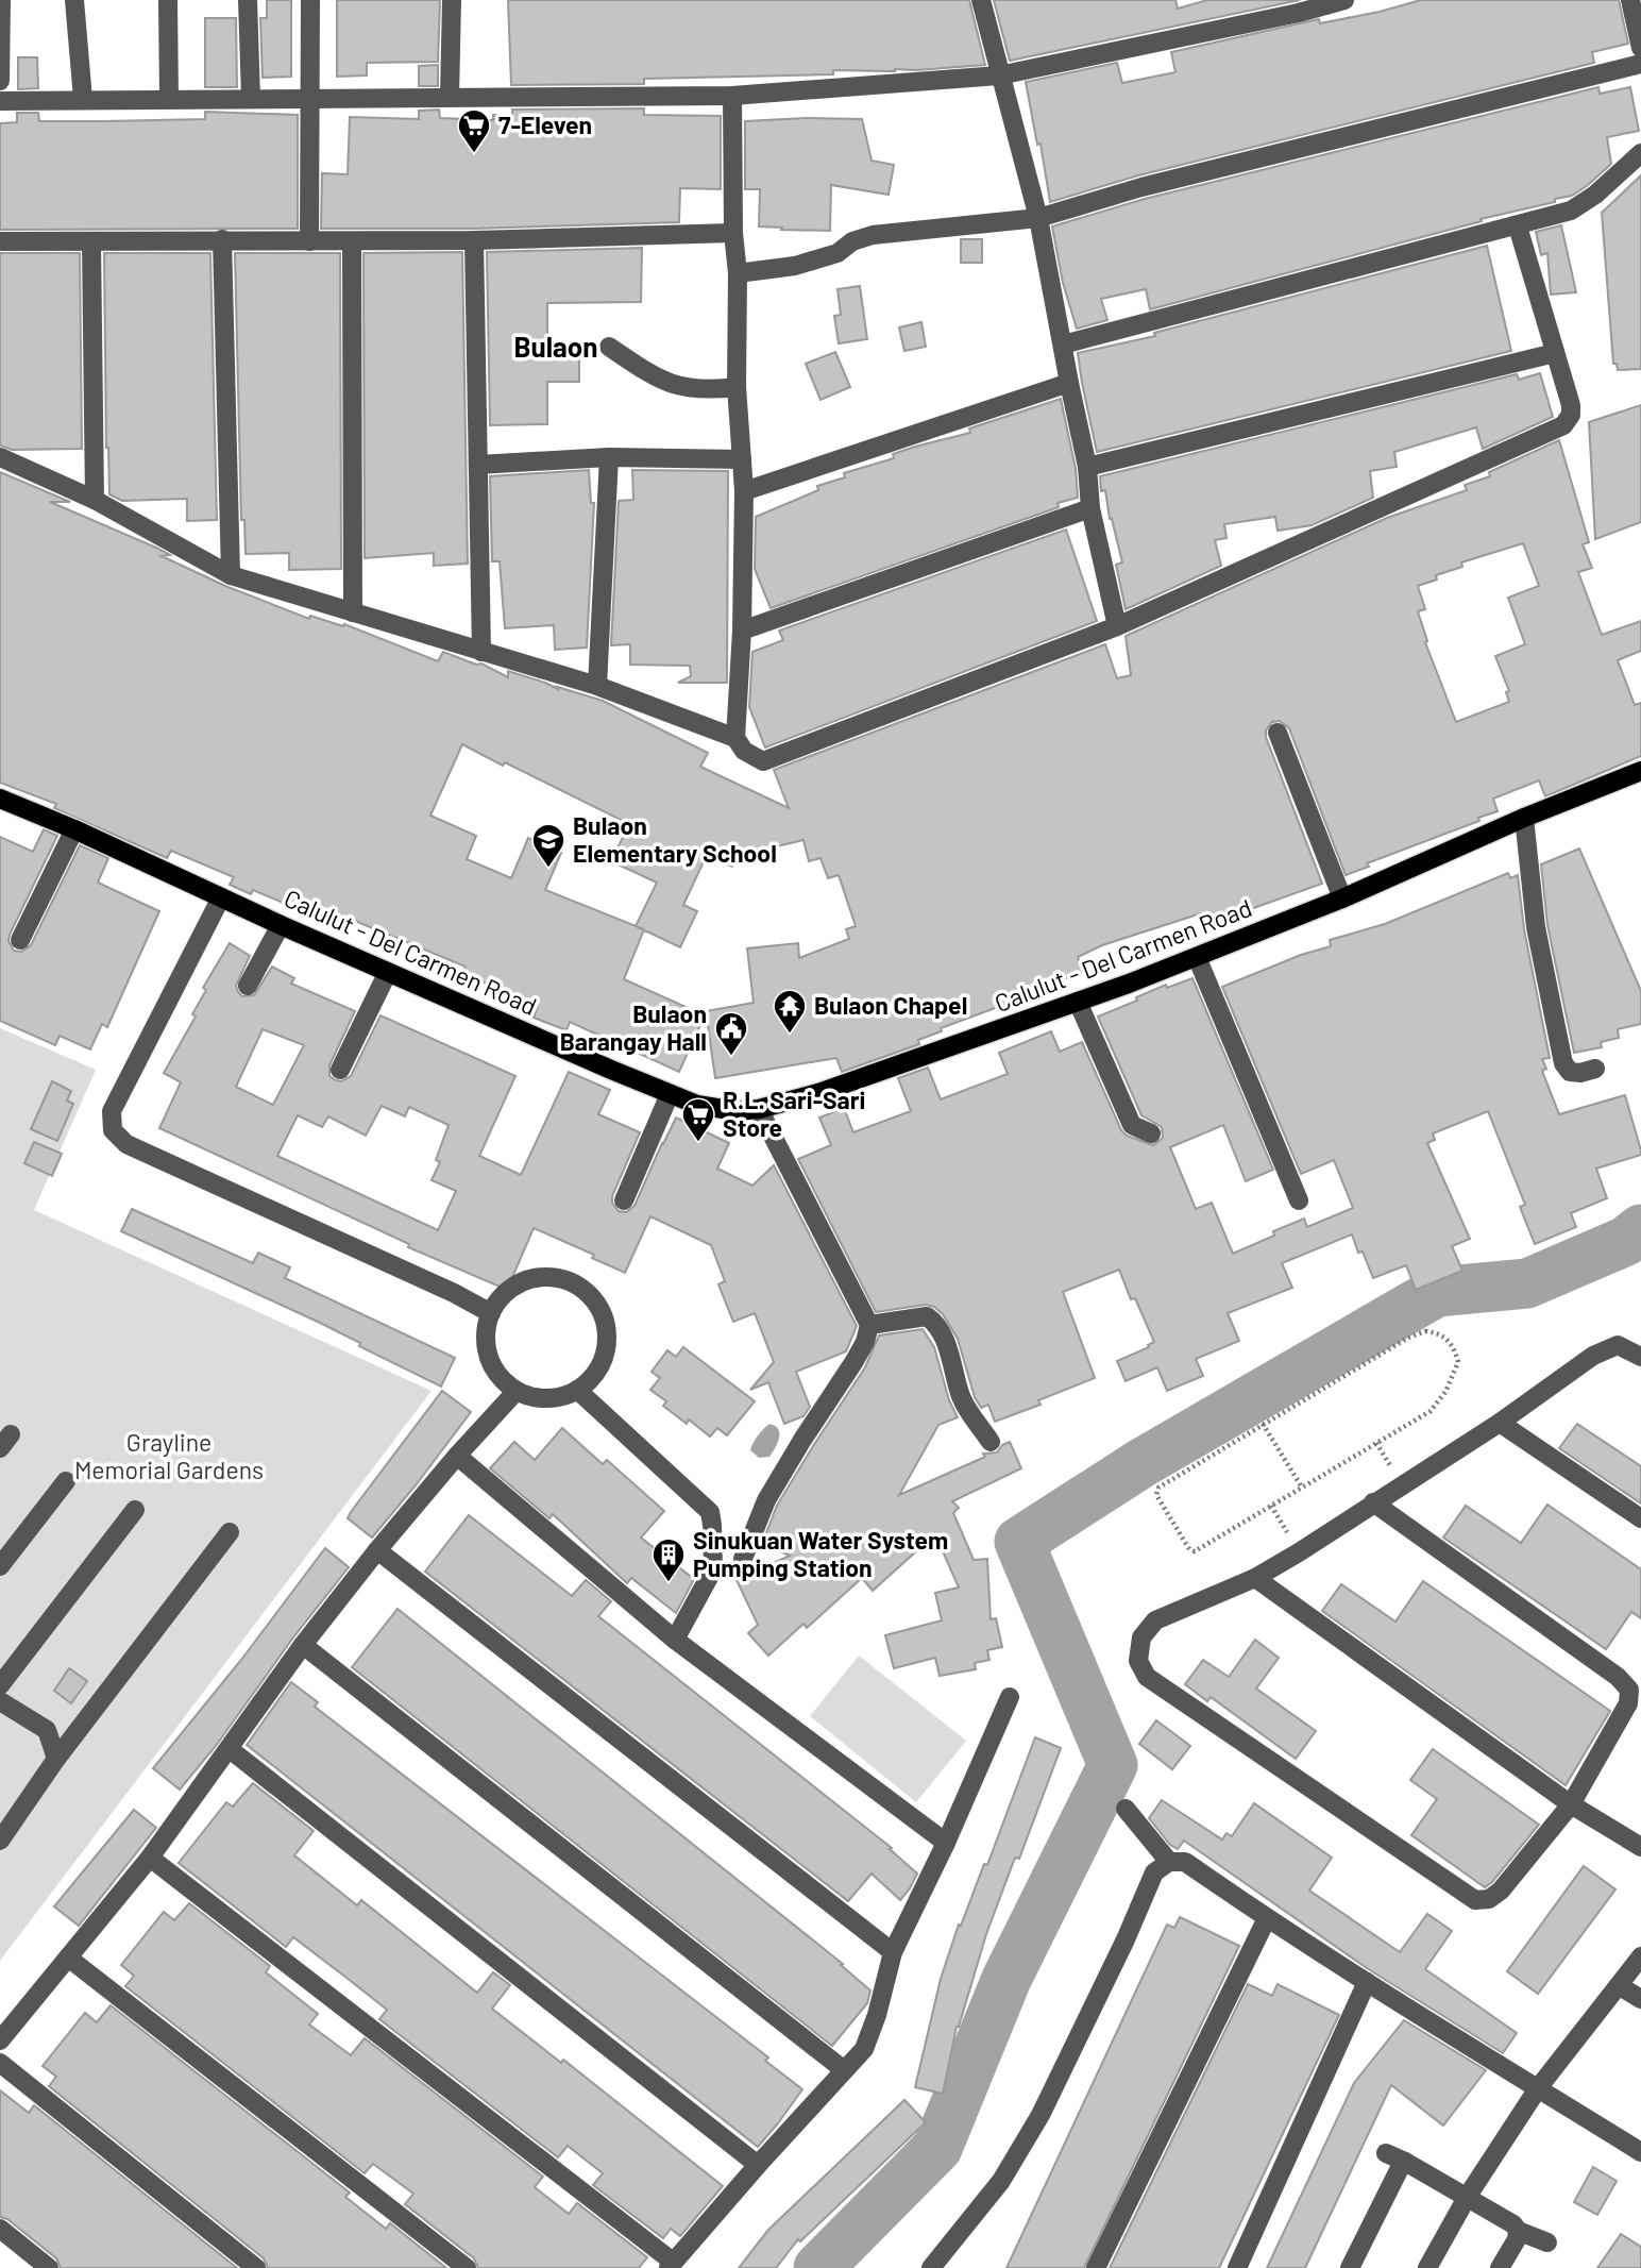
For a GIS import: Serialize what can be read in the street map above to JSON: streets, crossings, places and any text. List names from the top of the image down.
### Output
{
  "streets": {
    "main road": ["Calulut - Del Carmen Road"]
  },
  "districts": ["Bulaon"],
  "parks": ["Grayline Memorial Gardens"],
  "places": {
    "supermarket": ["7-Eleven", "R.L. Sari-Sari Store"],
    "school or university": ["Bulaon Elementary School"],
    "temple": ["Bulaon Chapel"],
    "public building": ["Bulaon Barangay Hall"],
    "building": ["Sinukuan Water System Pumping Station"]
  }
}
